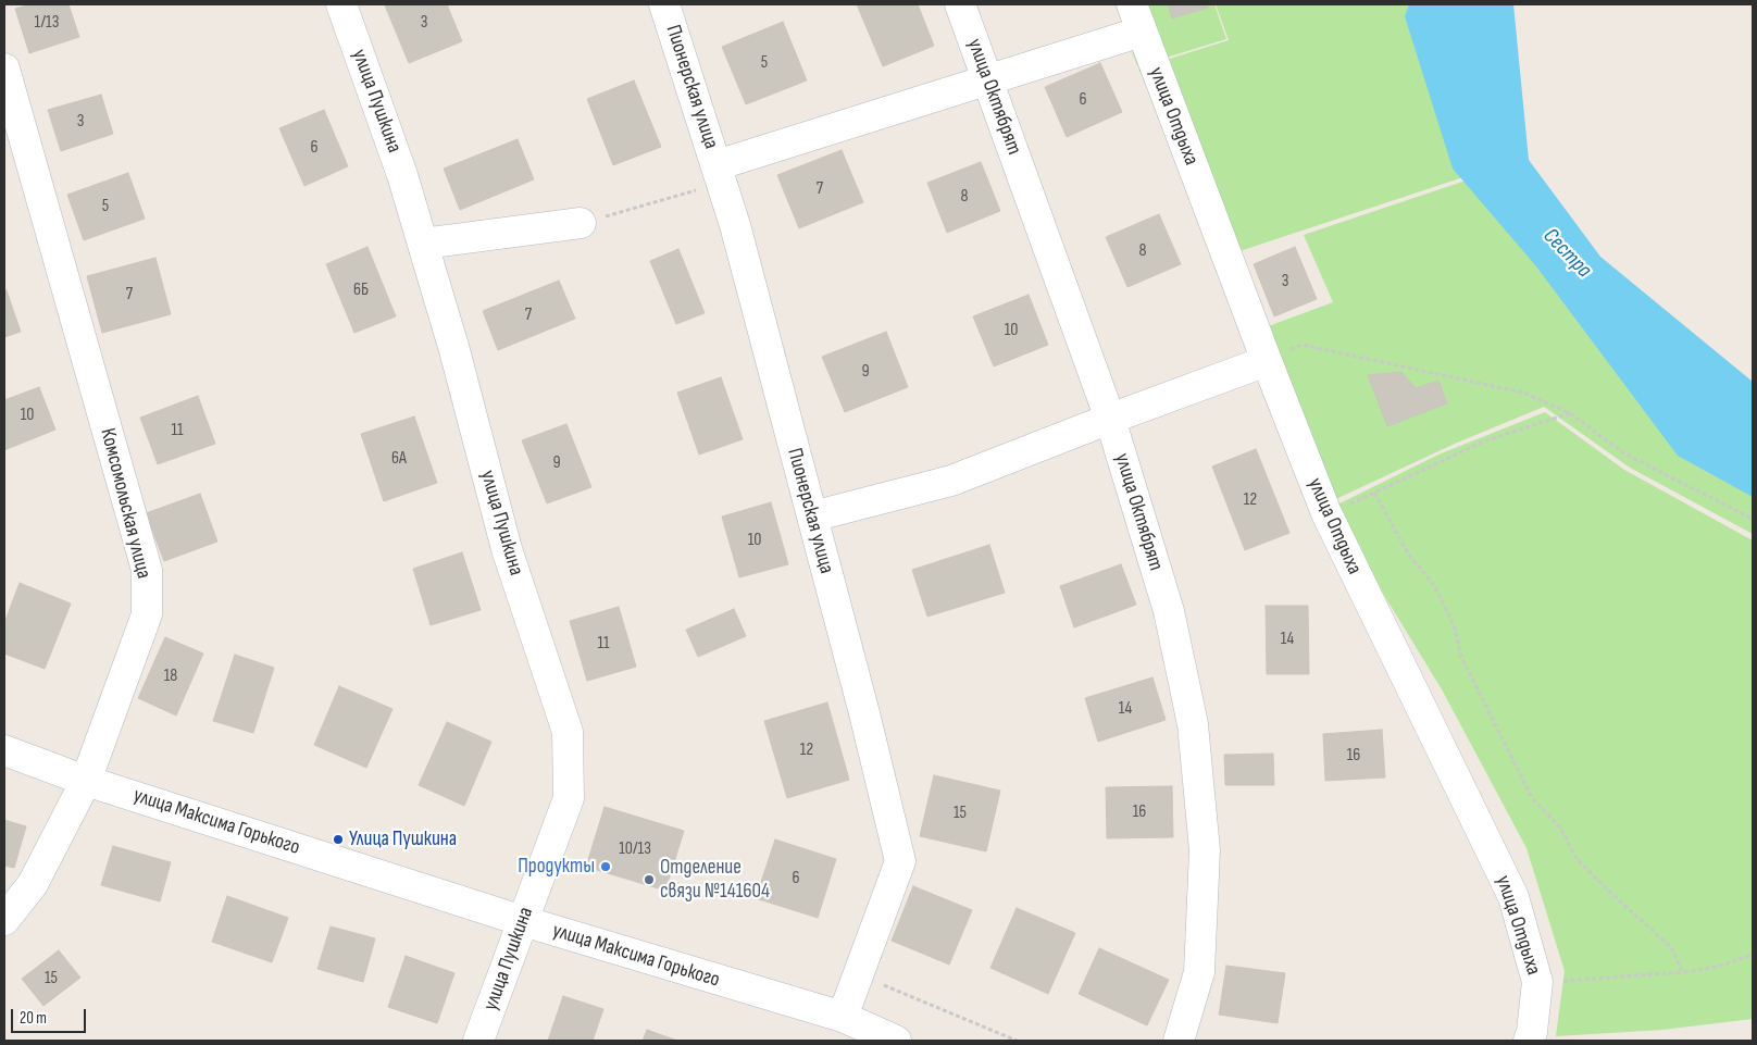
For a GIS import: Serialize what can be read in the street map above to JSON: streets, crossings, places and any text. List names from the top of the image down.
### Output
{
  "streets": {
    "street": [
      "Пионерская улица",
      "улица Октябрят",
      "улица Пушкина",
      "улица Отдыха",
      "Комсомольская улица",
      "улица Максима Горького"
    ]
  },
  "crossings": [
    ["Пионерская улица", "улица Максима Горького"],
    ["улица Пушкина", "улица Максима Горького"],
    ["Комсомольская улица", "улица Максима Горького"]
  ],
  "water": ["Сестра"],
  "places": ["Улица Пушкина", "Продукты", "Отделение связи №141604"],
  "house_numbers": [
    "1/13",
    "3",
    "5",
    "6",
    "3",
    "6",
    "7",
    "8",
    "5",
    "8",
    "3",
    "6Б",
    "7",
    "7",
    "10",
    "9",
    "10",
    "11",
    "6А",
    "9",
    "12",
    "10",
    "14",
    "11",
    "18",
    "14",
    "12",
    "16",
    "16",
    "15",
    "10/13",
    "6",
    "15"
  ],
  "scale_bar": "20 m"
}
